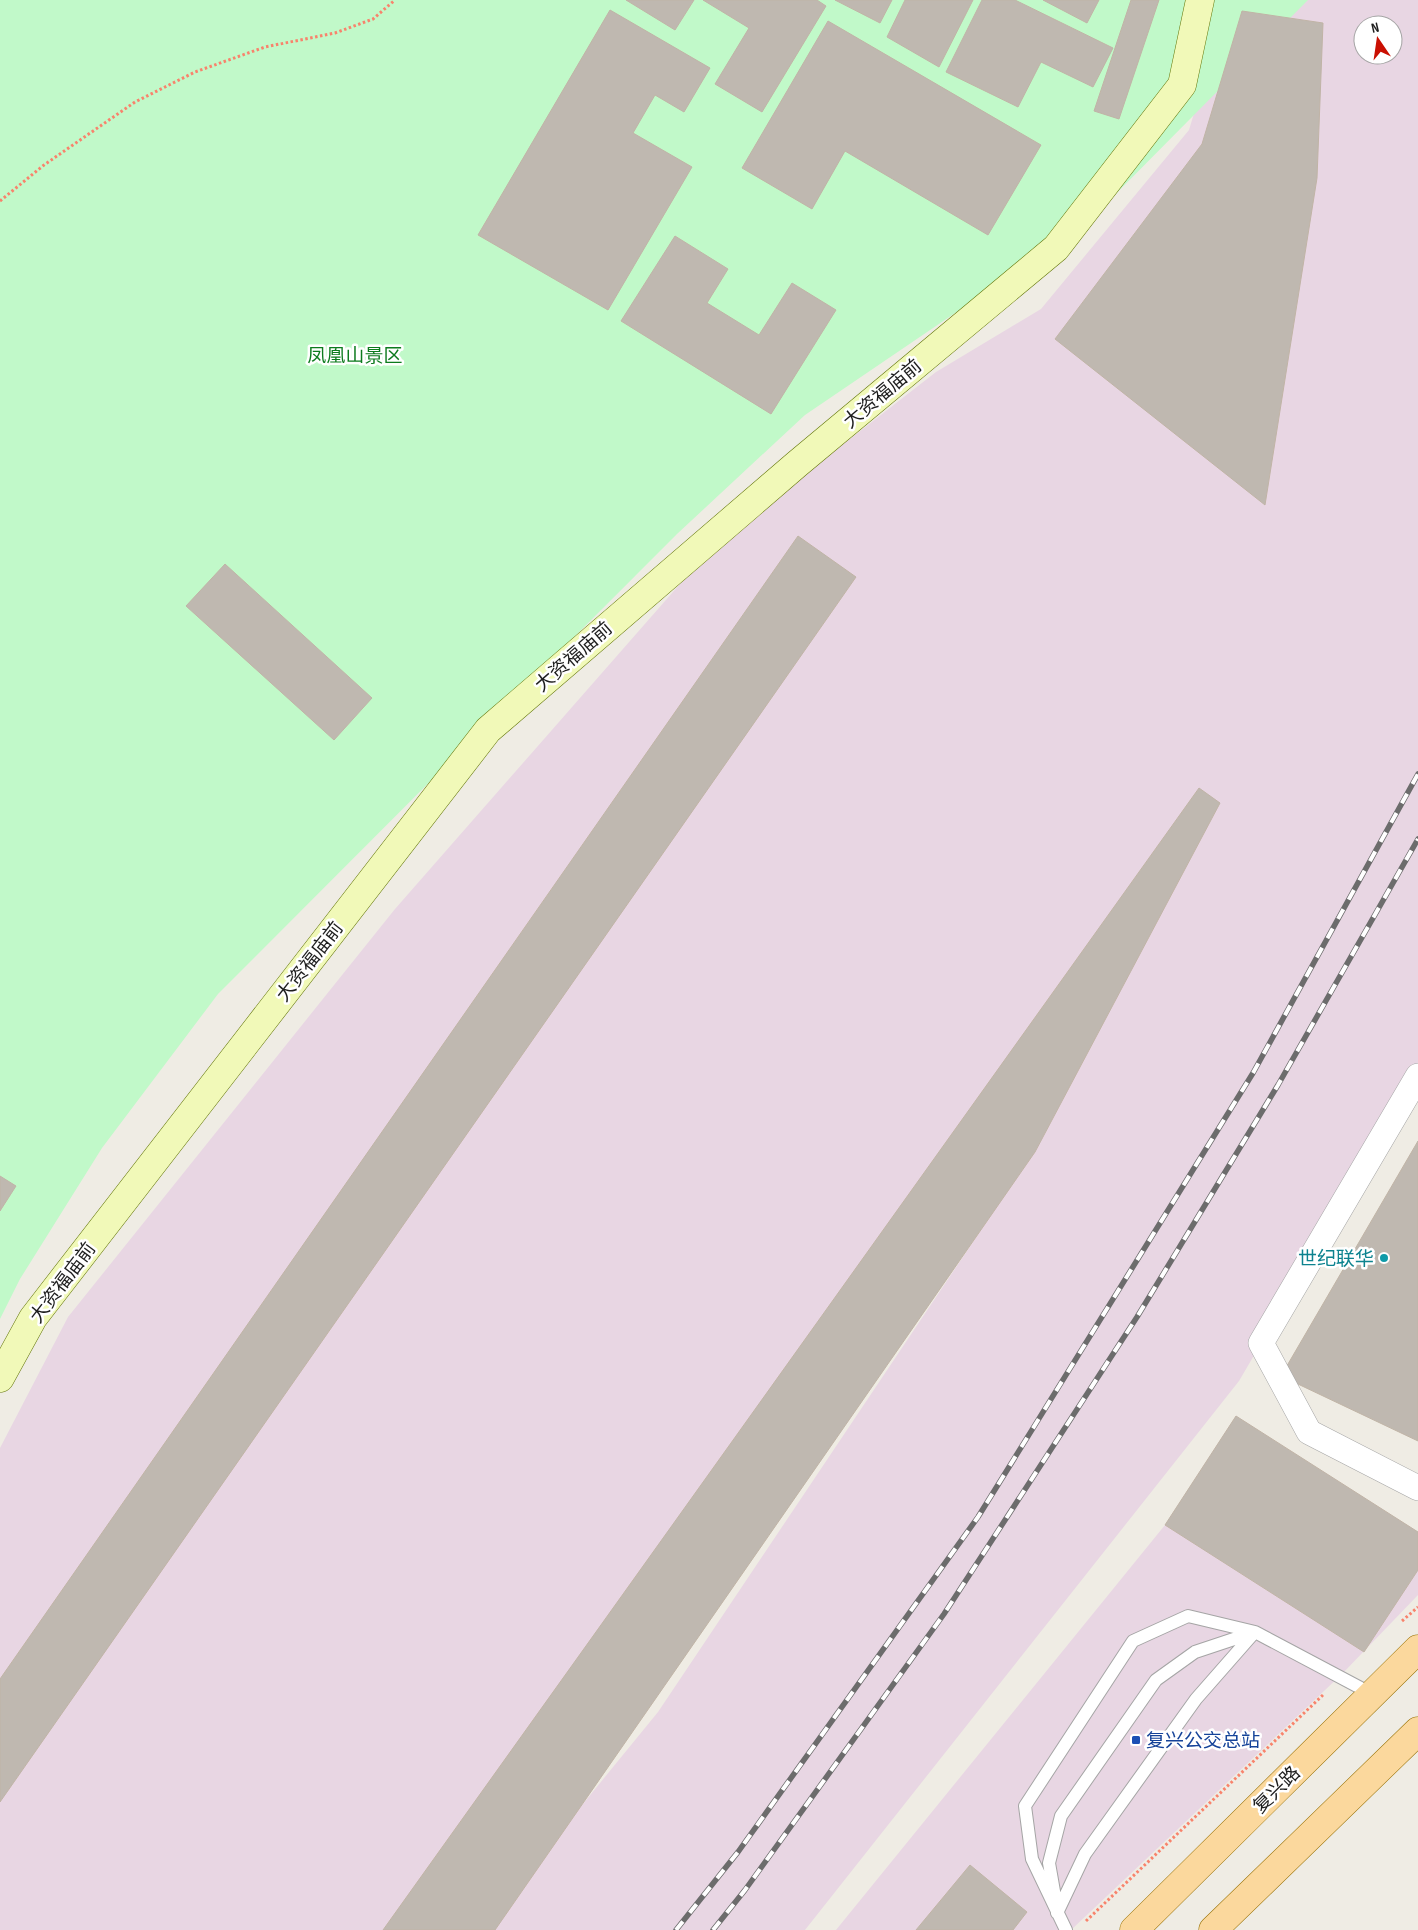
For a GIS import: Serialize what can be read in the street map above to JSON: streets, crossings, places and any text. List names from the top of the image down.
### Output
{
  "streets": {
    "main road": ["复兴路"],
    "street": ["大资福庙前"]
  },
  "parks": ["凤凰山景区"],
  "places": {
    "other": ["世纪联华"],
    "transit": ["复兴公交总站"]
  },
  "north": "top"
}
